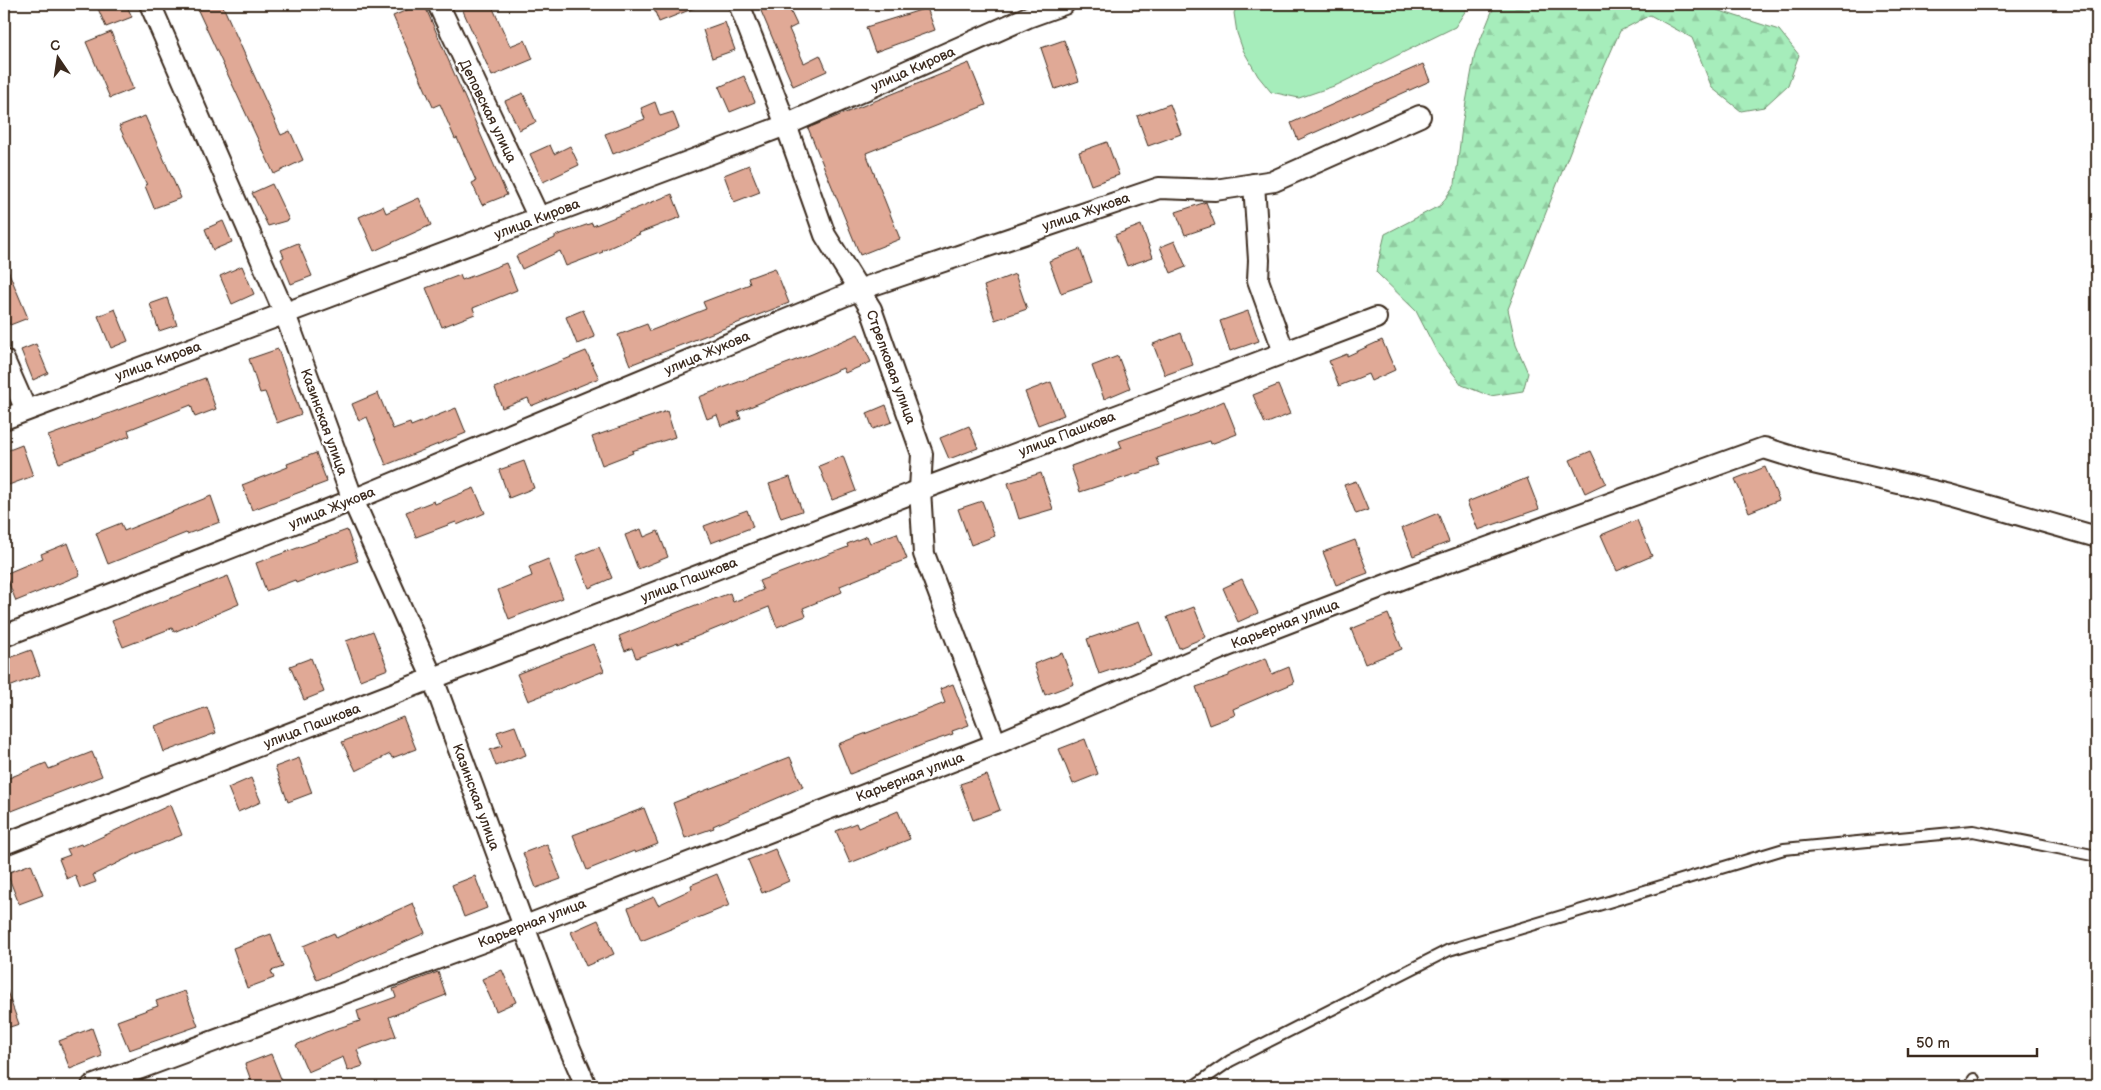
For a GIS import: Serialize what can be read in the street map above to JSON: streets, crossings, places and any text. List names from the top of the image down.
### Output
{
  "streets": {
    "street": [
      "улица Кирова",
      "Деповская улица",
      "улица Жукова",
      "Стрелковая улица",
      "Казинская улица",
      "улица Пашкова",
      "Карьерная улица"
    ]
  },
  "crossings": [
    ["улица Кирова", "Деповская улица"],
    ["улица Кирова", "Стрелковая улица"],
    ["улица Кирова", "Казинская улица"],
    ["улица Жукова", "Стрелковая улица"],
    ["улица Жукова", "Казинская улица"],
    ["Стрелковая улица", "улица Пашкова"],
    ["Стрелковая улица", "Карьерная улица"],
    ["Казинская улица", "улица Пашкова"],
    ["Казинская улица", "Карьерная улица"]
  ],
  "scale_bar": "50 m",
  "north": "top"
}
